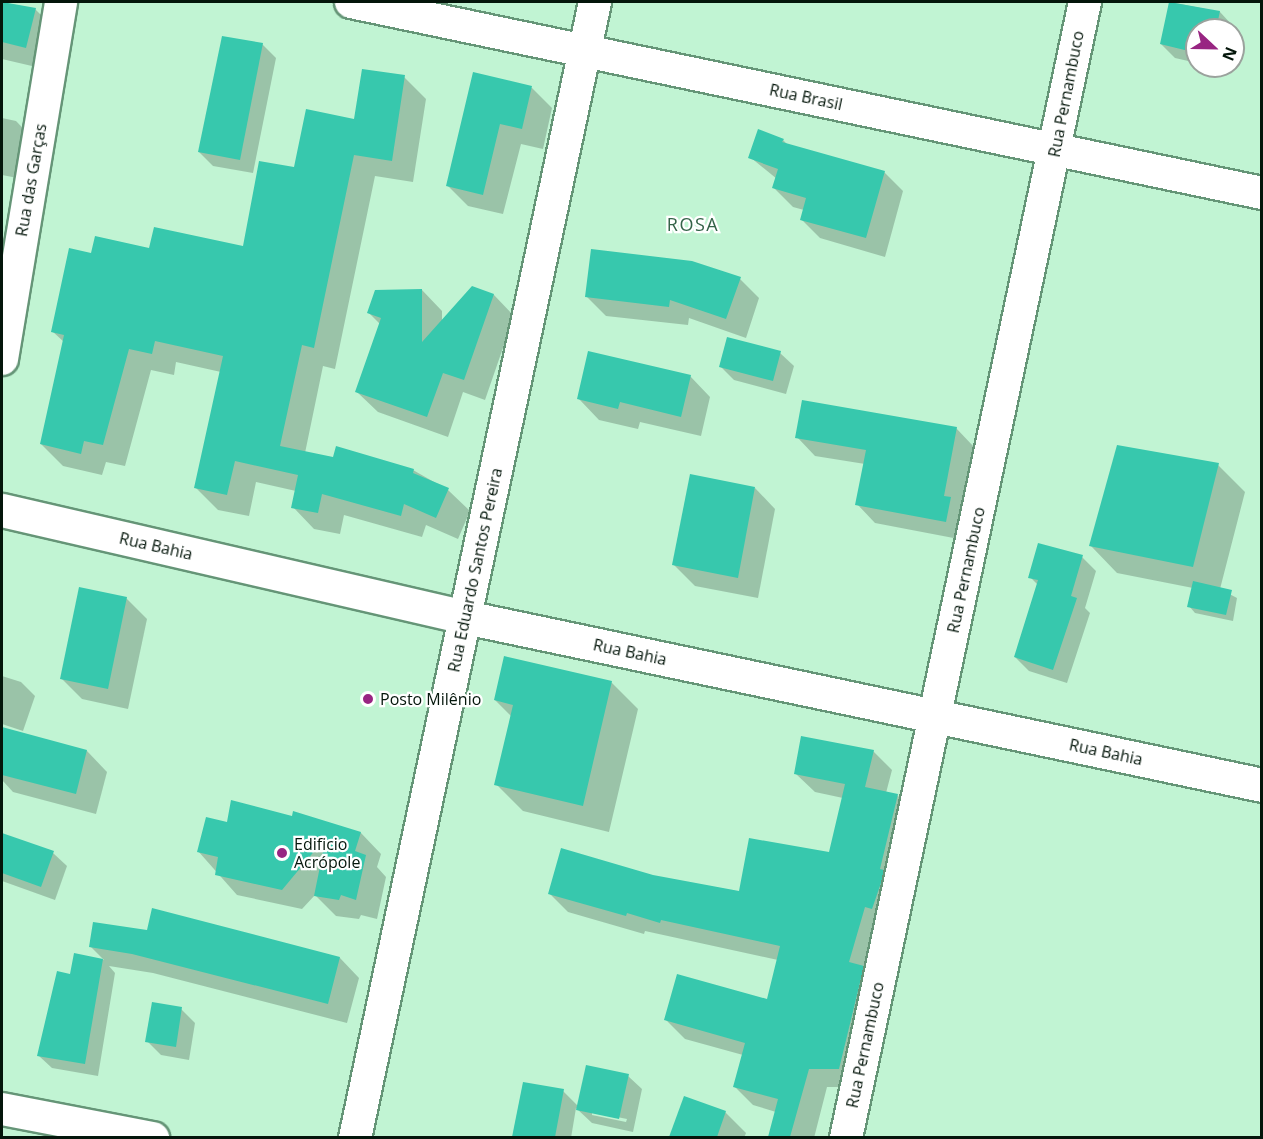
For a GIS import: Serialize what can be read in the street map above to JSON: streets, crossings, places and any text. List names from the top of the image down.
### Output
{
  "streets": {
    "main road": ["Rua Bahia"],
    "street": [
      "Rua Pernambuco",
      "Rua Brasil",
      "Rua das Garças",
      "Rua Eduardo Santos Pereira"
    ]
  },
  "crossings": [
    ["Rua Pernambuco", "Rua Brasil"],
    ["Rua Pernambuco", "Rua Bahia"],
    ["Rua Brasil", "Rua Eduardo Santos Pereira"],
    ["Rua Bahia", "Rua Eduardo Santos Pereira"]
  ],
  "districts": ["ROSA"],
  "places": ["Posto Milênio", "Edificio Acrópole"],
  "north": "right"
}
